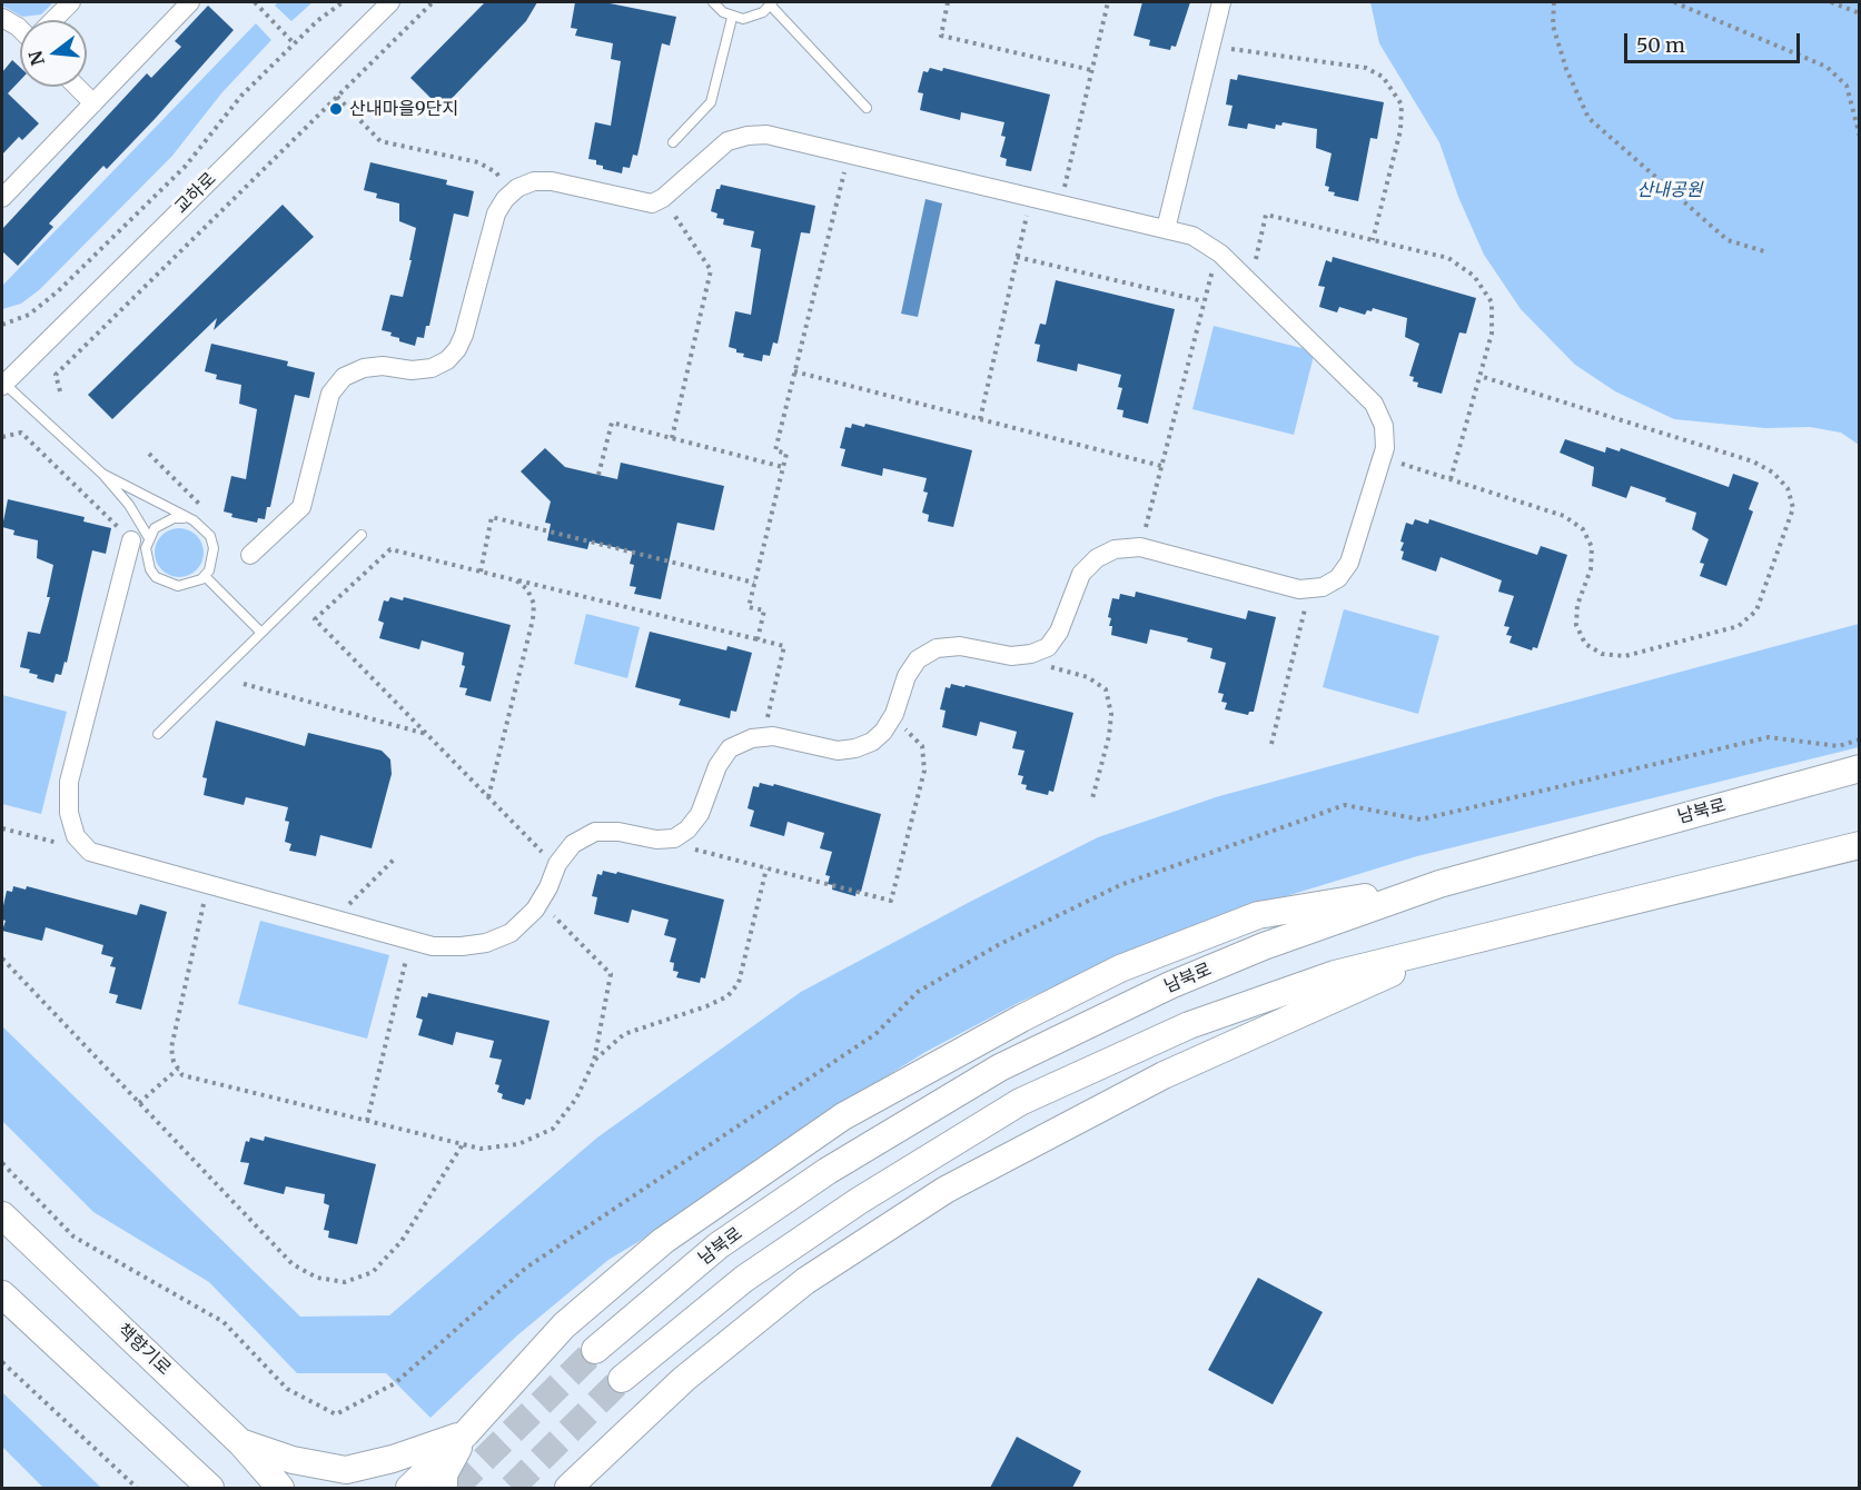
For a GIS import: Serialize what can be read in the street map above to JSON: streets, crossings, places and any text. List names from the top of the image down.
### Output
{
  "streets": {
    "main road": ["남북로", "책향기로"],
    "street": ["교하로"]
  },
  "parks": ["산내공원"],
  "places": ["산내마을9단지"],
  "scale_bar": "50 m",
  "north": "left"
}
